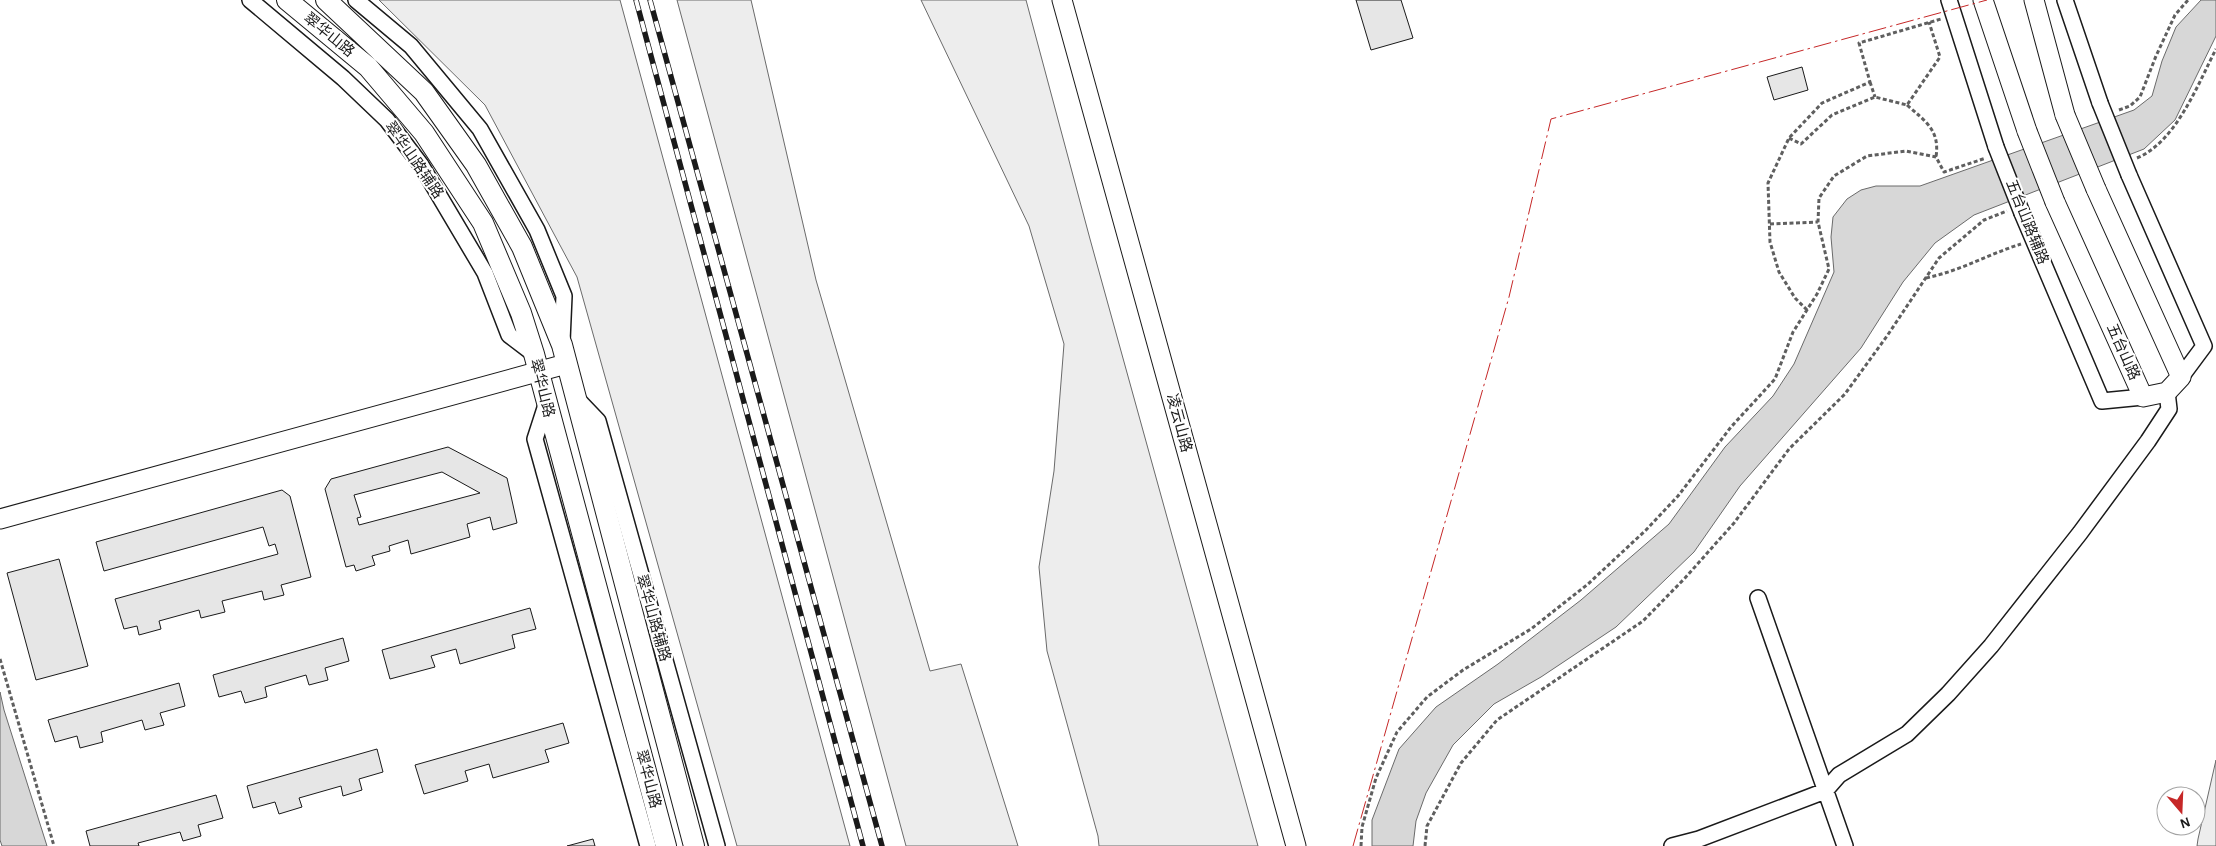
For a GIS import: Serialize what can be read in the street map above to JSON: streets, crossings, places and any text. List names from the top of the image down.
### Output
{
  "streets": {
    "main road": ["翠华山路"],
    "street": [
      "翠华山路辅路",
      "五台山路辅路",
      "五台山路",
      "凌云山路"
    ]
  },
  "crossings": [
    ["翠华山路", "翠华山路辅路"],
    ["五台山路辅路", "五台山路"]
  ],
  "north": "bottom"
}
